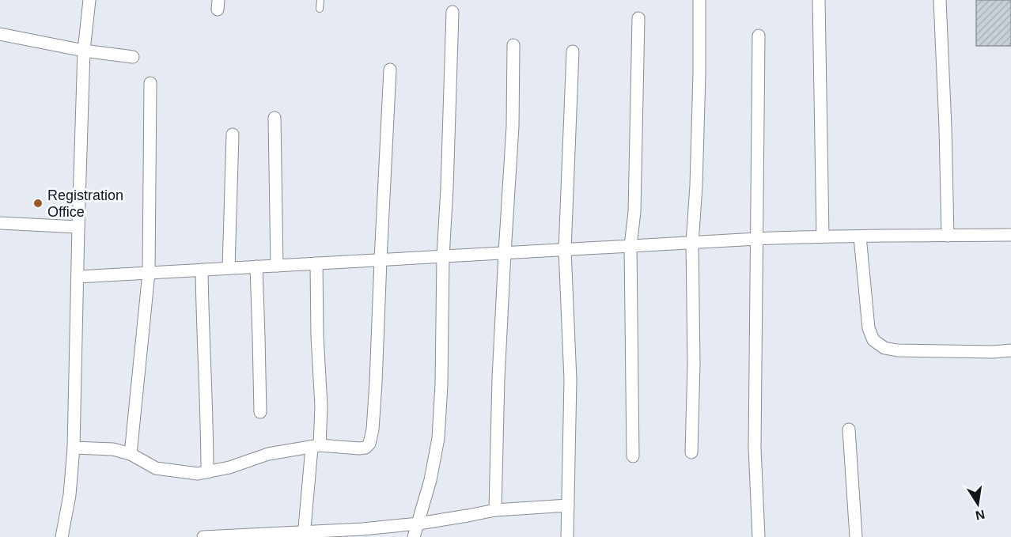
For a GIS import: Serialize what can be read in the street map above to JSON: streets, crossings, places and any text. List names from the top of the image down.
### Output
{
  "places": ["Registration Office"],
  "north": "bottom"
}
